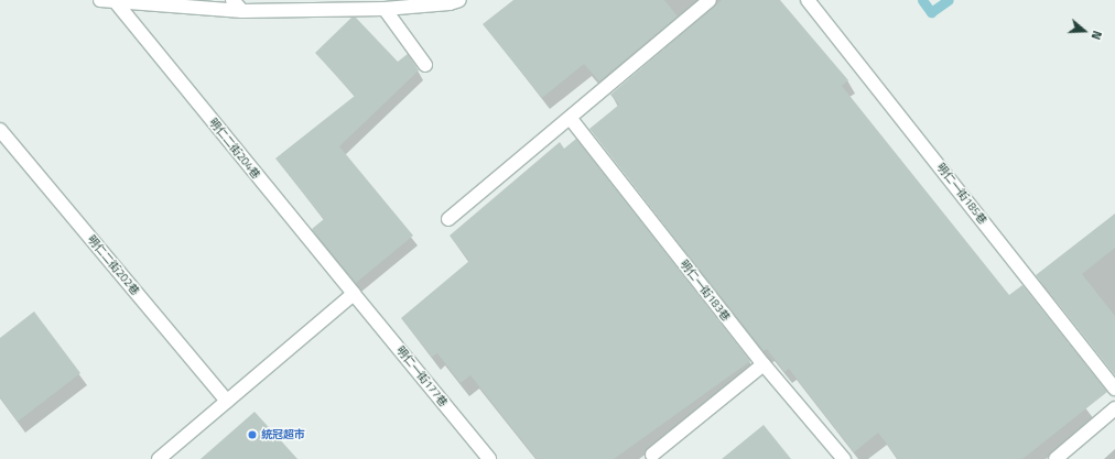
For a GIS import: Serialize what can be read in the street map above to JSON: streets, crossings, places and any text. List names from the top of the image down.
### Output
{
  "streets": {
    "street": [
      "明仁二街204巷",
      "明仁一街185巷",
      "明仁二街202巷",
      "明仁一街183巷",
      "明仁一街177巷"
    ]
  },
  "crossings": [
    ["明仁二街204巷", "明仁一街177巷"]
  ],
  "places": ["統冠超市"],
  "north": "right"
}
